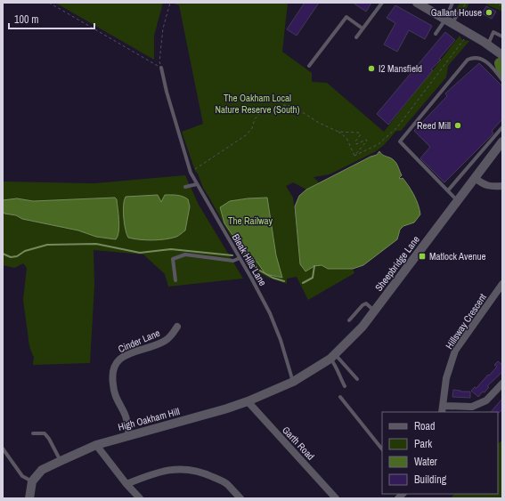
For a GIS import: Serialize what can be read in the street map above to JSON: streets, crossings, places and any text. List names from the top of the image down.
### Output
{
  "streets": {
    "street": [
      "Sheepbridge Lane",
      "Hillsway Crescent",
      "Cinder Lane",
      "High Oakham Hill",
      "Garth Road"
    ],
    "lane": ["Bleak Hills Lane"]
  },
  "crossings": [
    ["Bleak Hills Lane", "Sheepbridge Lane"],
    ["Bleak Hills Lane", "High Oakham Hill"],
    ["Sheepbridge Lane", "High Oakham Hill"],
    ["Cinder Lane", "High Oakham Hill"],
    ["High Oakham Hill", "Garth Road"]
  ],
  "parks": ["The Oakham Local Nature Reserve (South)", "The Railway"],
  "places": {
    "other": ["Gallant House", "I2 Mansfield", "Reed Mill"],
    "transit": ["Matlock Avenue"]
  },
  "legend": [
    "Road",
    "Park",
    "Water",
    "Building"
  ],
  "scale_bar": "100 m"
}
